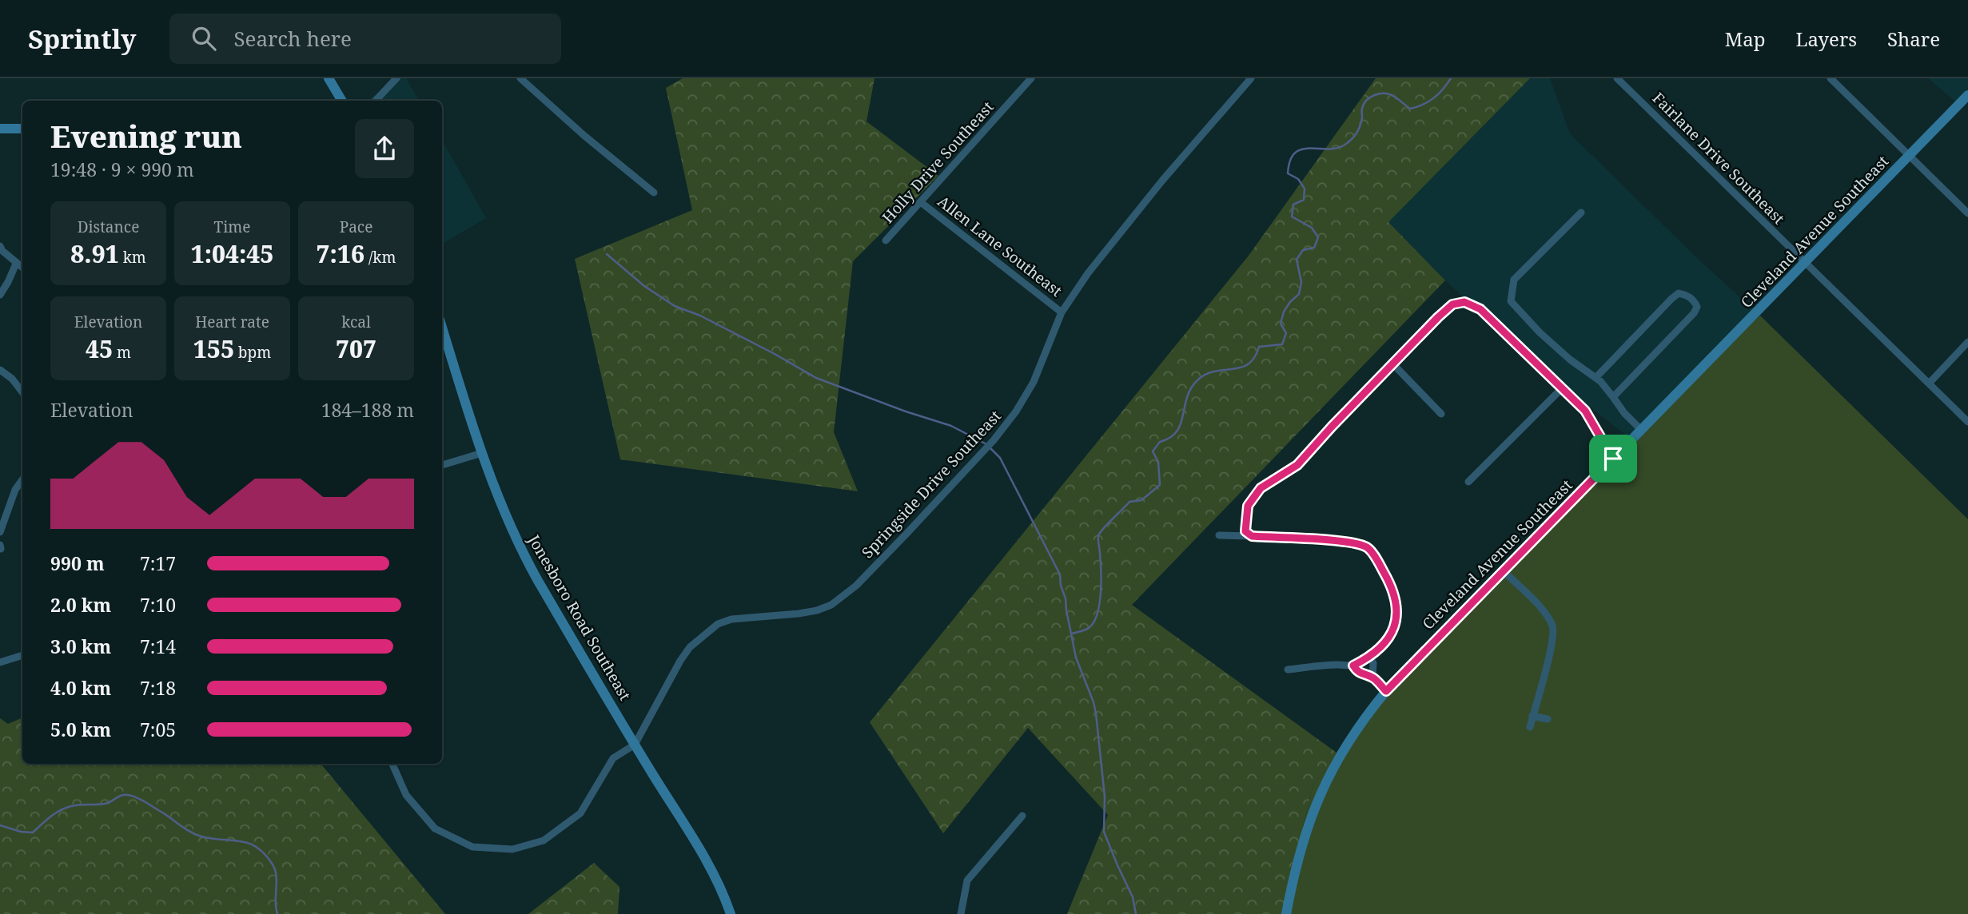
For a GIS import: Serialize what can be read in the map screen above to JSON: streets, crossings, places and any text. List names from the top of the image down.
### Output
{
  "streets": {
    "main road": ["Cleveland Avenue Southeast", "Jonesboro Road Southeast"],
    "street": [
      "Fairlane Drive Southeast",
      "Holly Drive Southeast",
      "Allen Lane Southeast",
      "Springside Drive Southeast"
    ]
  },
  "crossings": [
    ["Fairlane Drive Southeast", "Cleveland Avenue Southeast"],
    ["Holly Drive Southeast", "Allen Lane Southeast"],
    ["Allen Lane Southeast", "Springside Drive Southeast"],
    ["Springside Drive Southeast", "Jonesboro Road Southeast"]
  ],
  "page": {
    "header": "Sprintly",
    "search": "Search here",
    "nav": ["Map", "Layers", "Share"],
    "heading": ["Evening run", "19:48 · 9 × 990 m"],
    "stats": [
      ["Distance", "8.91 km"],
      ["Time", "1:04:45"],
      ["Pace", "7:16 /km"],
      ["Elevation", "45 m"],
      ["Heart rate", "155 bpm"],
      ["kcal", "707"]
    ],
    "chart": ["Elevation", "184–188 m"],
    "list": [
      {
        "name": "990 m",
        "note": "7:17"
      },
      {
        "name": "2.0 km",
        "note": "7:10"
      },
      {
        "name": "3.0 km",
        "note": "7:14"
      },
      {
        "name": "4.0 km",
        "note": "7:18"
      },
      {
        "name": "5.0 km",
        "note": "7:05"
      }
    ]
  }
}
